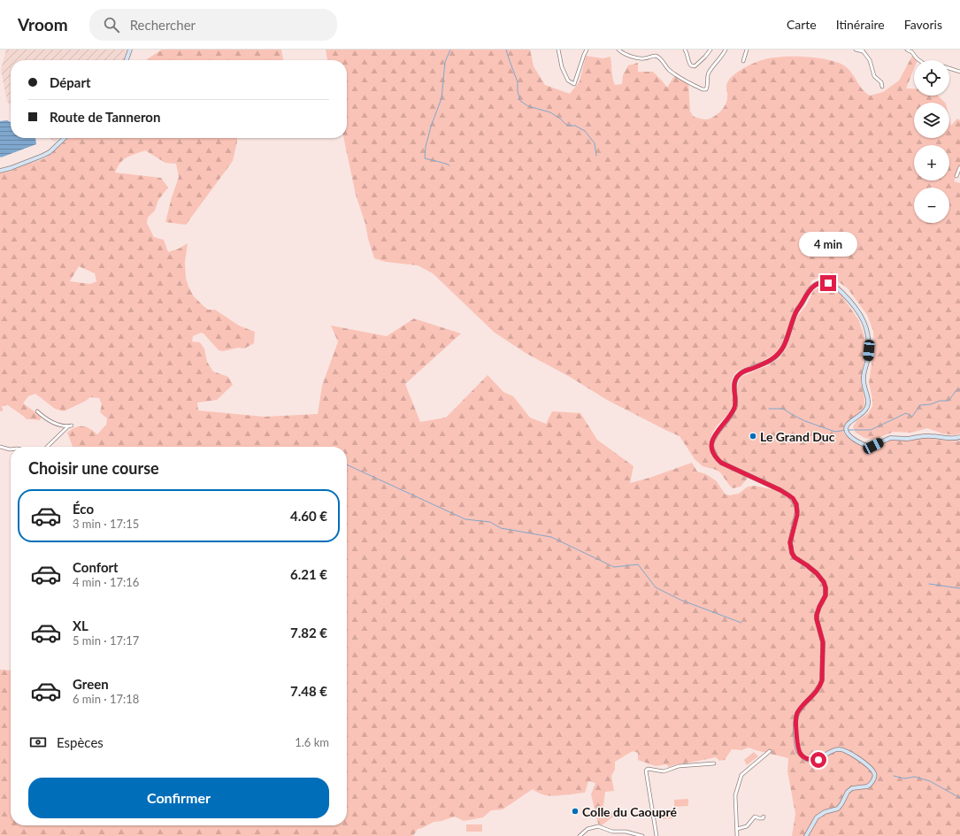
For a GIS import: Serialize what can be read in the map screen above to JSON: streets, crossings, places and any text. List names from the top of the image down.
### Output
{
  "places": ["Le Grand Duc", "Colle du Caoupré"],
  "page": {
    "header": "Vroom",
    "search": "Rechercher",
    "nav": ["Carte", "Itinéraire", "Favoris"],
    "map_buttons": ["+", "−"],
    "banner": ["Départ", "Route de Tanneron"],
    "bubble": "4 min",
    "heading": "Choisir une course",
    "list": [
      {
        "name": "Éco",
        "note": "3 min · 17:15",
        "value": "4.60 €"
      },
      {
        "name": "Confort",
        "note": "4 min · 17:16",
        "value": "6.21 €"
      },
      {
        "name": "XL",
        "note": "5 min · 17:17",
        "value": "7.82 €"
      },
      {
        "name": "Green",
        "note": "6 min · 17:18",
        "value": "7.48 €"
      }
    ],
    "pay": ["Espèces", "1.6 km"],
    "buttons": "Confirmer"
  }
}
